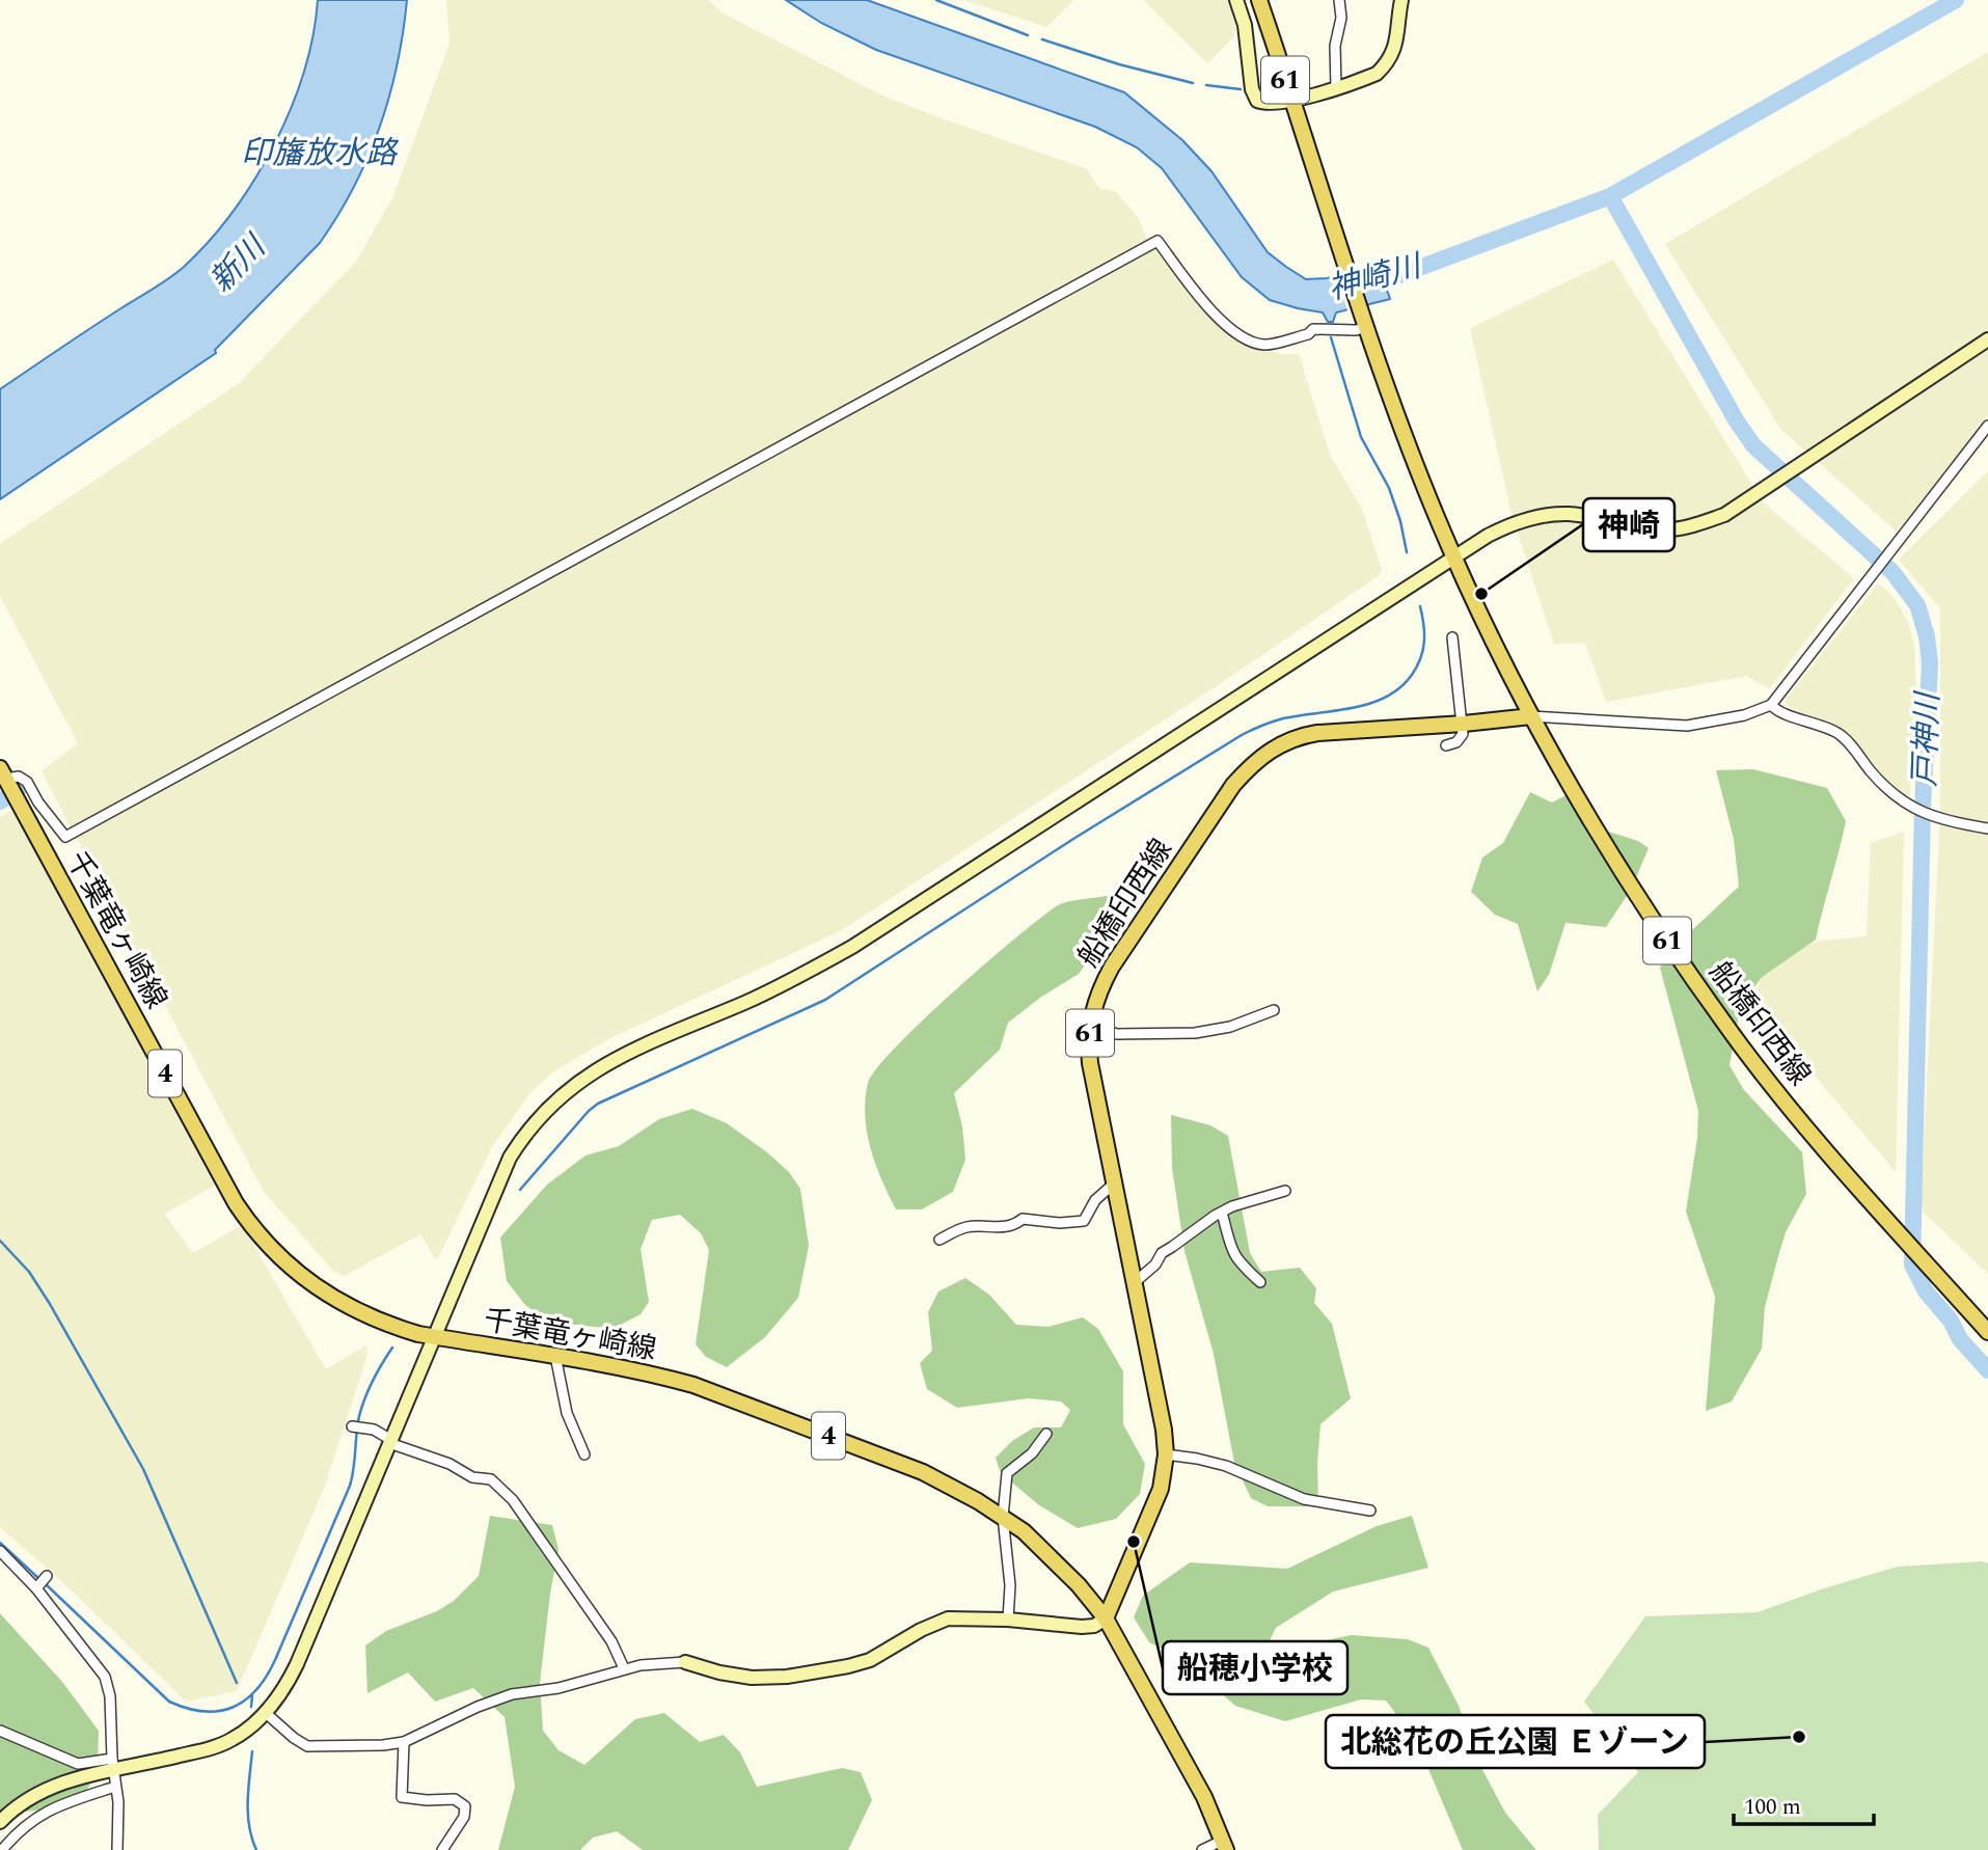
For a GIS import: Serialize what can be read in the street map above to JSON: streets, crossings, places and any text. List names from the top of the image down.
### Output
{
  "streets": {
    "main road": [
      "61",
      "船橋印西線",
      "千葉竜ヶ崎線",
      "4"
    ]
  },
  "crossings": [
    ["船橋印西線", "千葉竜ヶ崎線"]
  ],
  "water": [
    "印旛放水路",
    "新川",
    "神崎川",
    "戸神川"
  ],
  "places": ["神崎", "船穂小学校", "北総花の丘公園 Ｅゾーン"],
  "scale_bar": "100 m"
}
